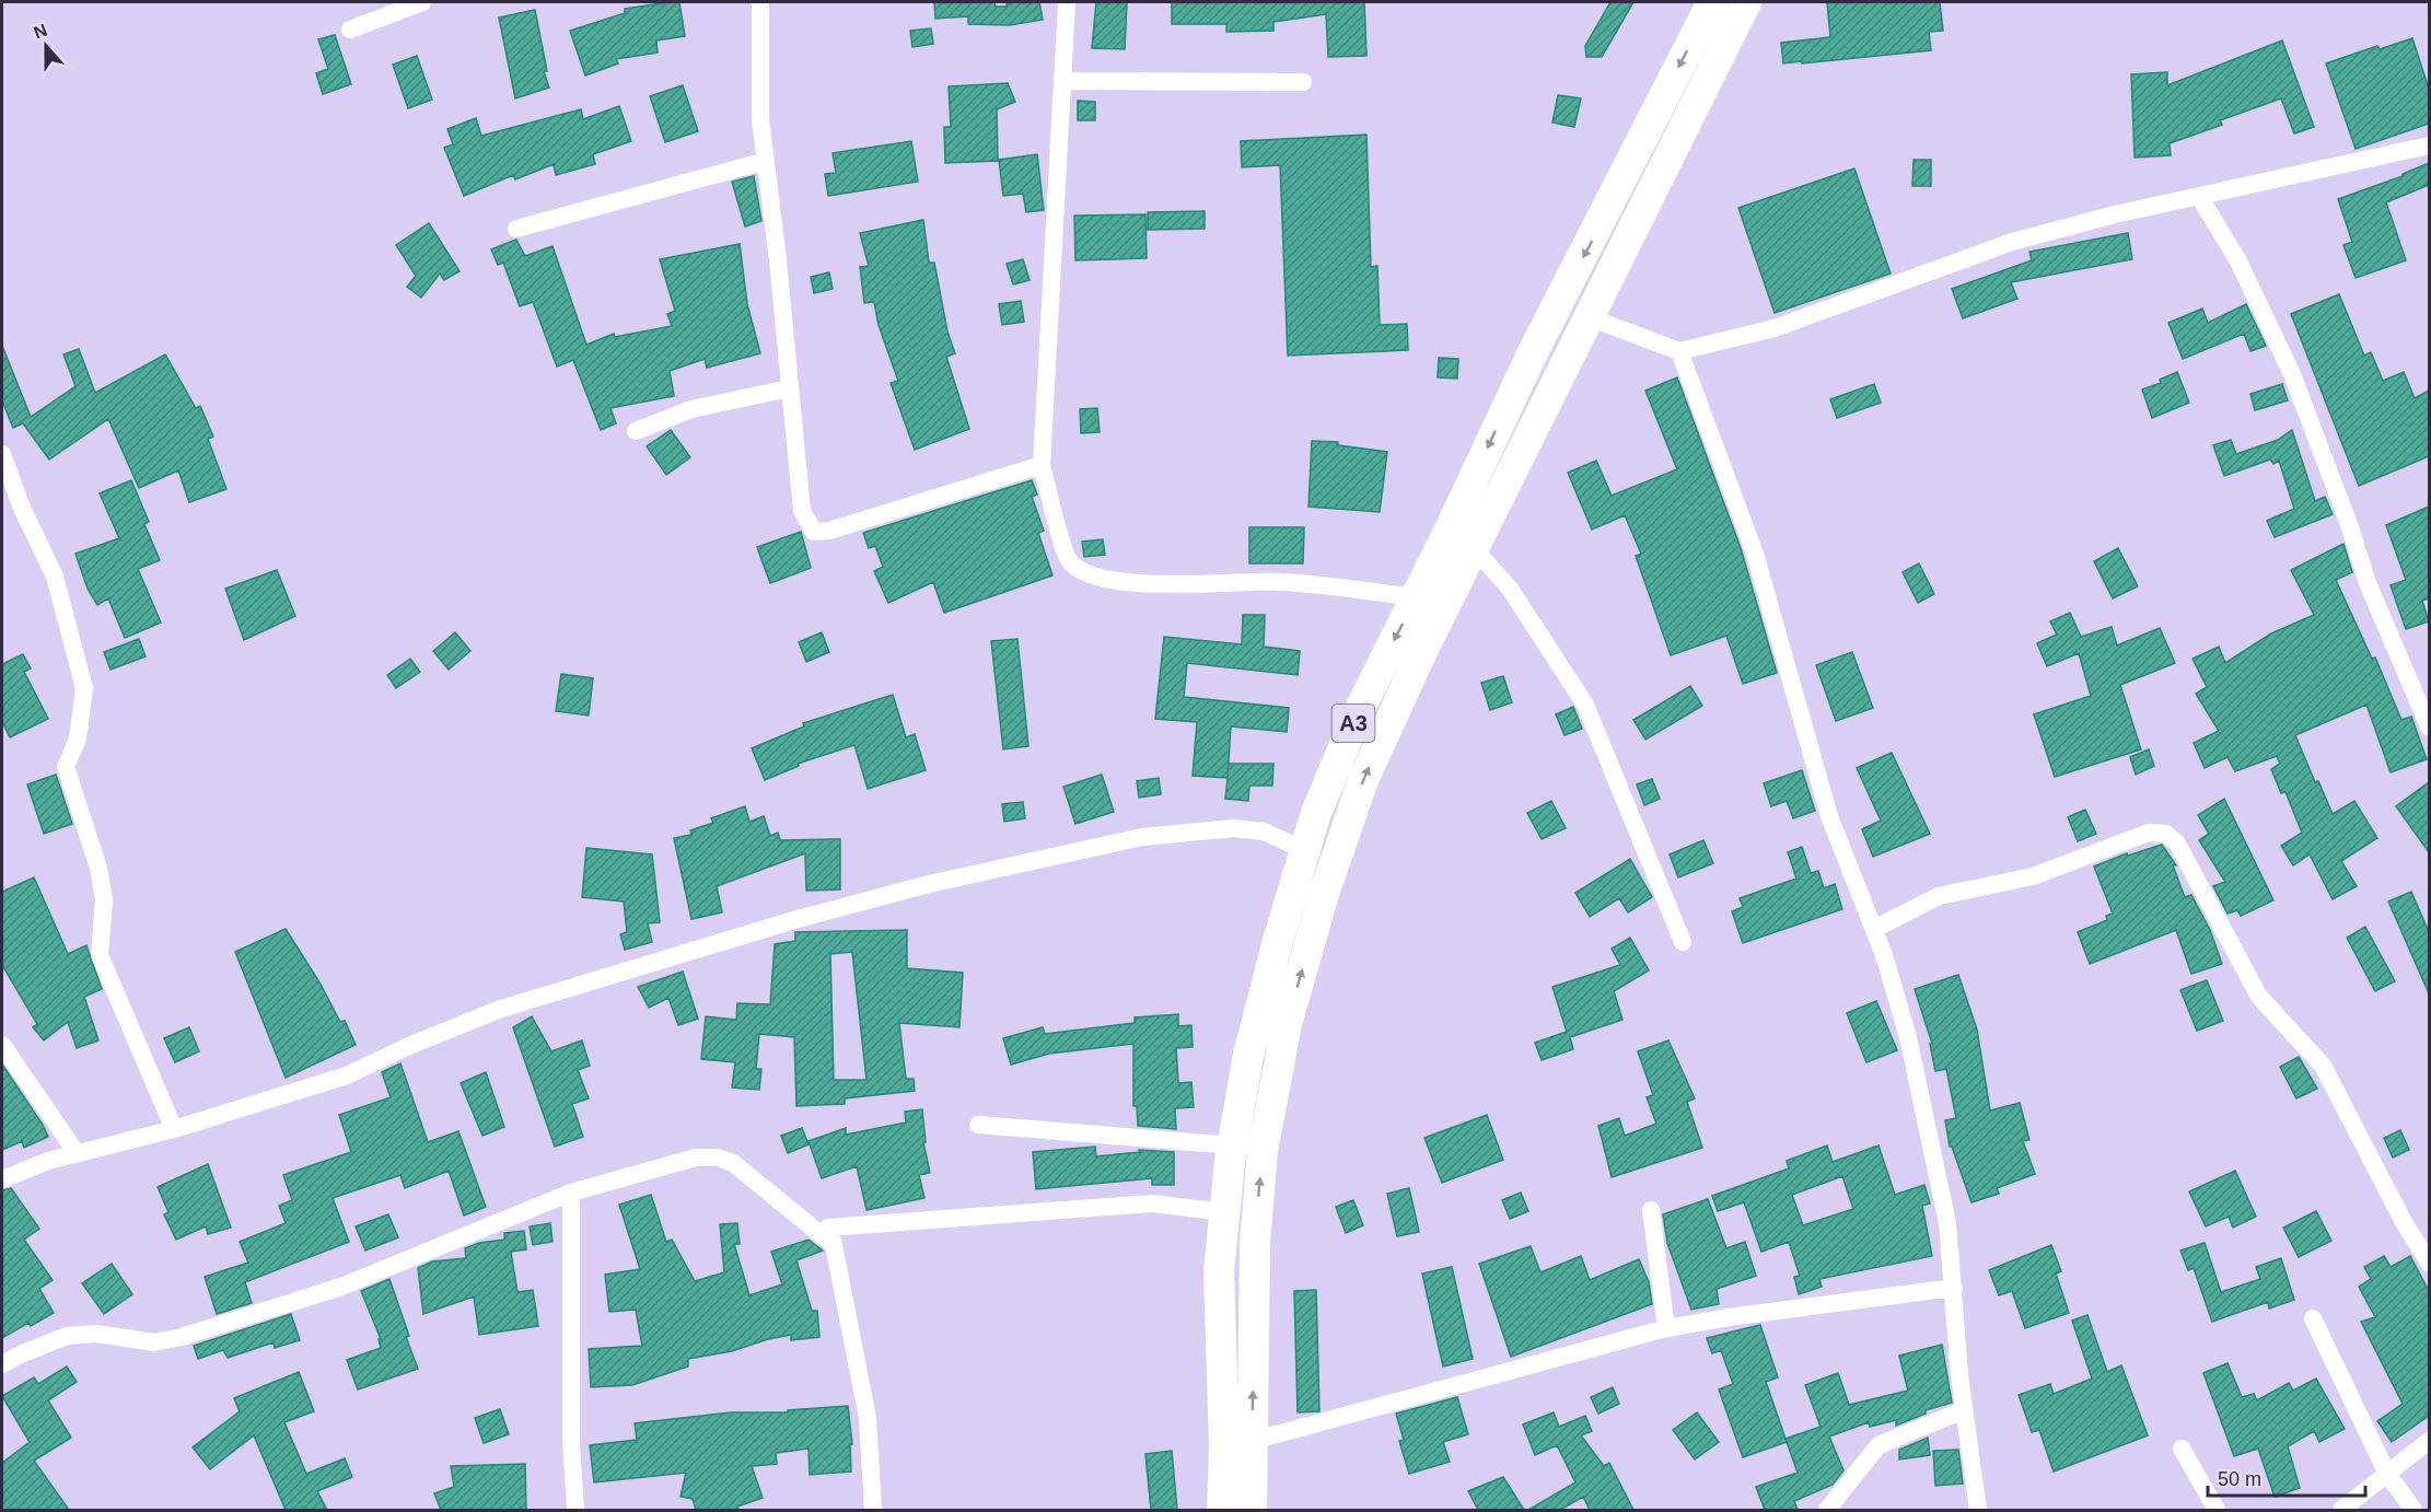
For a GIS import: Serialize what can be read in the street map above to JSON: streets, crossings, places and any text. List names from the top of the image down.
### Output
{
  "streets": {
    "highway": ["A3"]
  },
  "scale_bar": "50 m",
  "north": "top"
}
